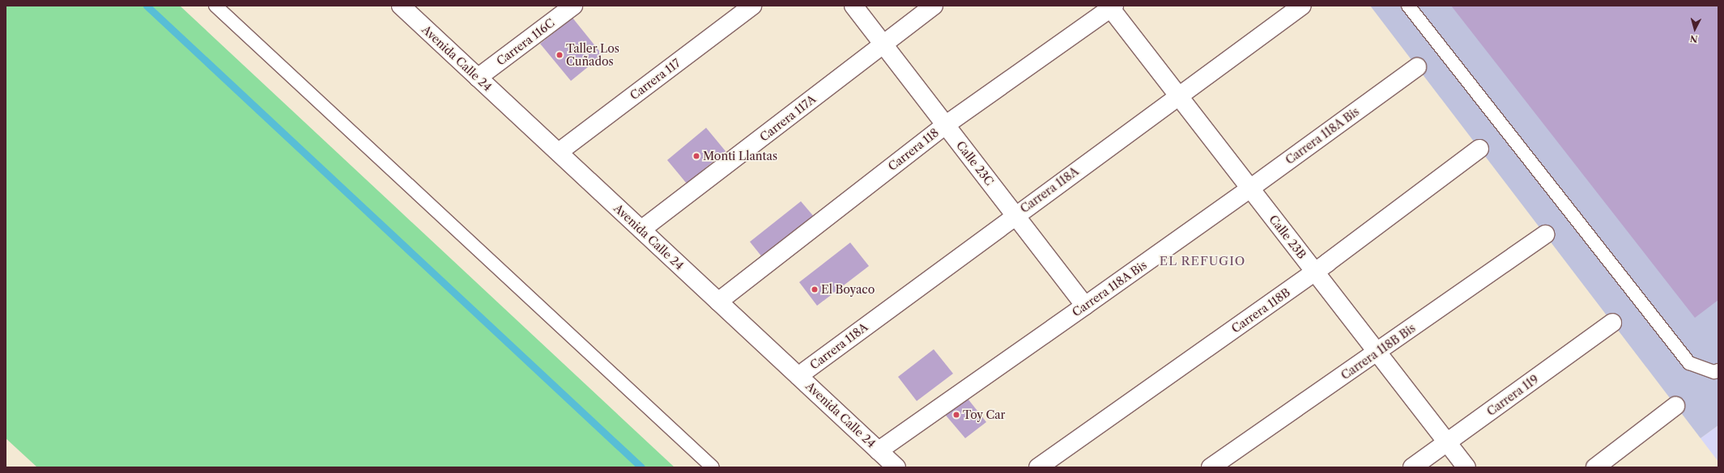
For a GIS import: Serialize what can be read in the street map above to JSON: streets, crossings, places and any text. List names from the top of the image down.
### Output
{
  "streets": {
    "street": [
      "Carrera 116C",
      "Avenida Calle 24",
      "Carrera 117",
      "Carrera 117A",
      "Carrera 118A Bis",
      "Carrera 118",
      "Calle 23C",
      "Carrera 118A",
      "Calle 23B",
      "Carrera 118B",
      "Carrera 118B Bis",
      "Carrera 119"
    ]
  },
  "crossings": [
    ["Carrera 116C", "Avenida Calle 24"],
    ["Avenida Calle 24", "Carrera 117"],
    ["Avenida Calle 24", "Carrera 117A"],
    ["Avenida Calle 24", "Carrera 118A Bis"],
    ["Avenida Calle 24", "Carrera 118"],
    ["Avenida Calle 24", "Carrera 118A"],
    ["Carrera 117A", "Calle 23C"],
    ["Carrera 118A Bis", "Calle 23C"],
    ["Carrera 118A Bis", "Calle 23B"],
    ["Carrera 118", "Calle 23C"],
    ["Carrera 118", "Calle 23B"],
    ["Calle 23C", "Carrera 118A"],
    ["Carrera 118A", "Calle 23B"],
    ["Calle 23B", "Carrera 118B"],
    ["Calle 23B", "Carrera 118B Bis"],
    ["Calle 23B", "Carrera 119"]
  ],
  "districts": ["EL REFUGIO"],
  "places": [
    "Taller Los Cuñados",
    "Monti Llantas",
    "El Boyaco",
    "Toy Car"
  ],
  "north": "bottom"
}
